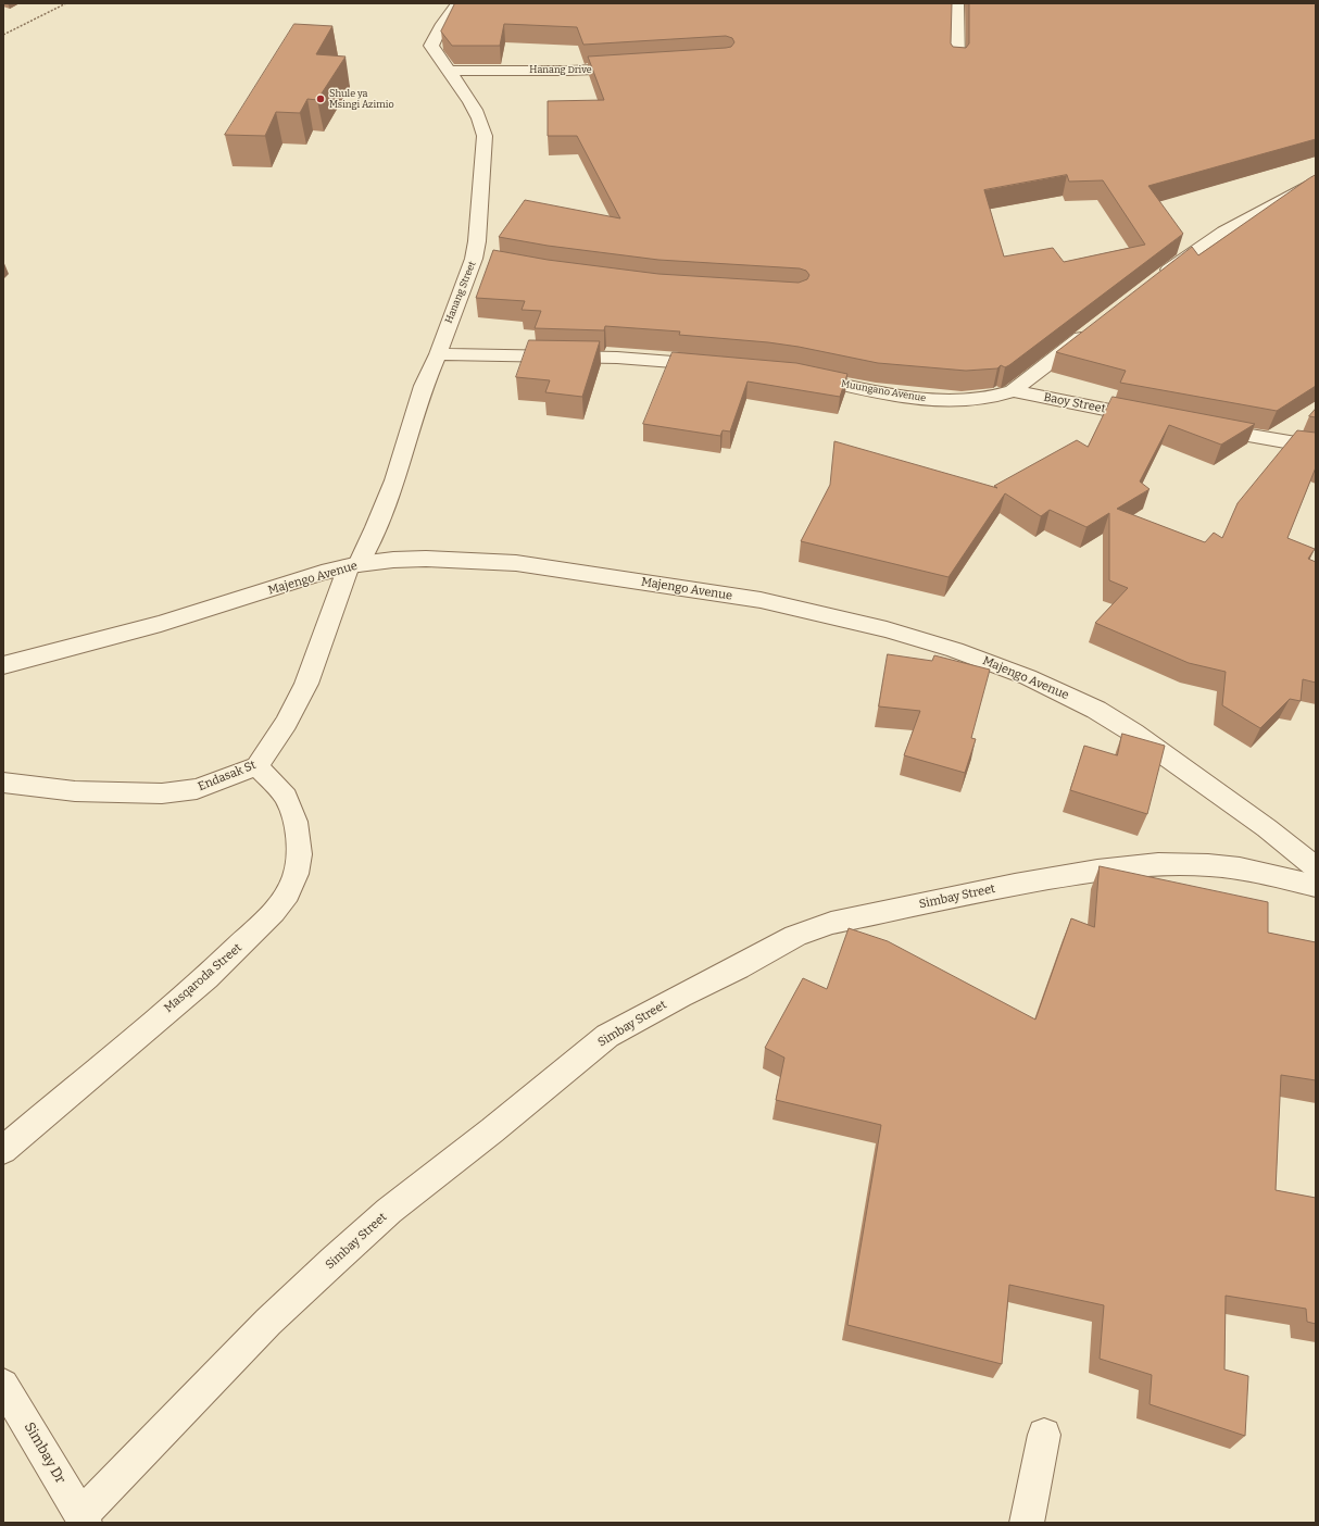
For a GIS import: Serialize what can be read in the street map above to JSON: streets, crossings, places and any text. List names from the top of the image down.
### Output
{
  "streets": {
    "street": [
      "Hanang Drive",
      "Hanang Street",
      "Muungano Avenue",
      "Baoy Street",
      "Majengo Avenue",
      "Endasak St",
      "Simbay Street",
      "Masqaroda Street",
      "Simbay Dr"
    ]
  },
  "crossings": [
    ["Hanang Drive", "Hanang Street"],
    ["Hanang Street", "Majengo Avenue"],
    ["Hanang Street", "Endasak St"],
    ["Muungano Avenue", "Baoy Street"],
    ["Majengo Avenue", "Endasak St"],
    ["Endasak St", "Masqaroda Street"],
    ["Simbay Street", "Simbay Dr"]
  ],
  "places": ["Shule ya Msingi Azimio"]
}
